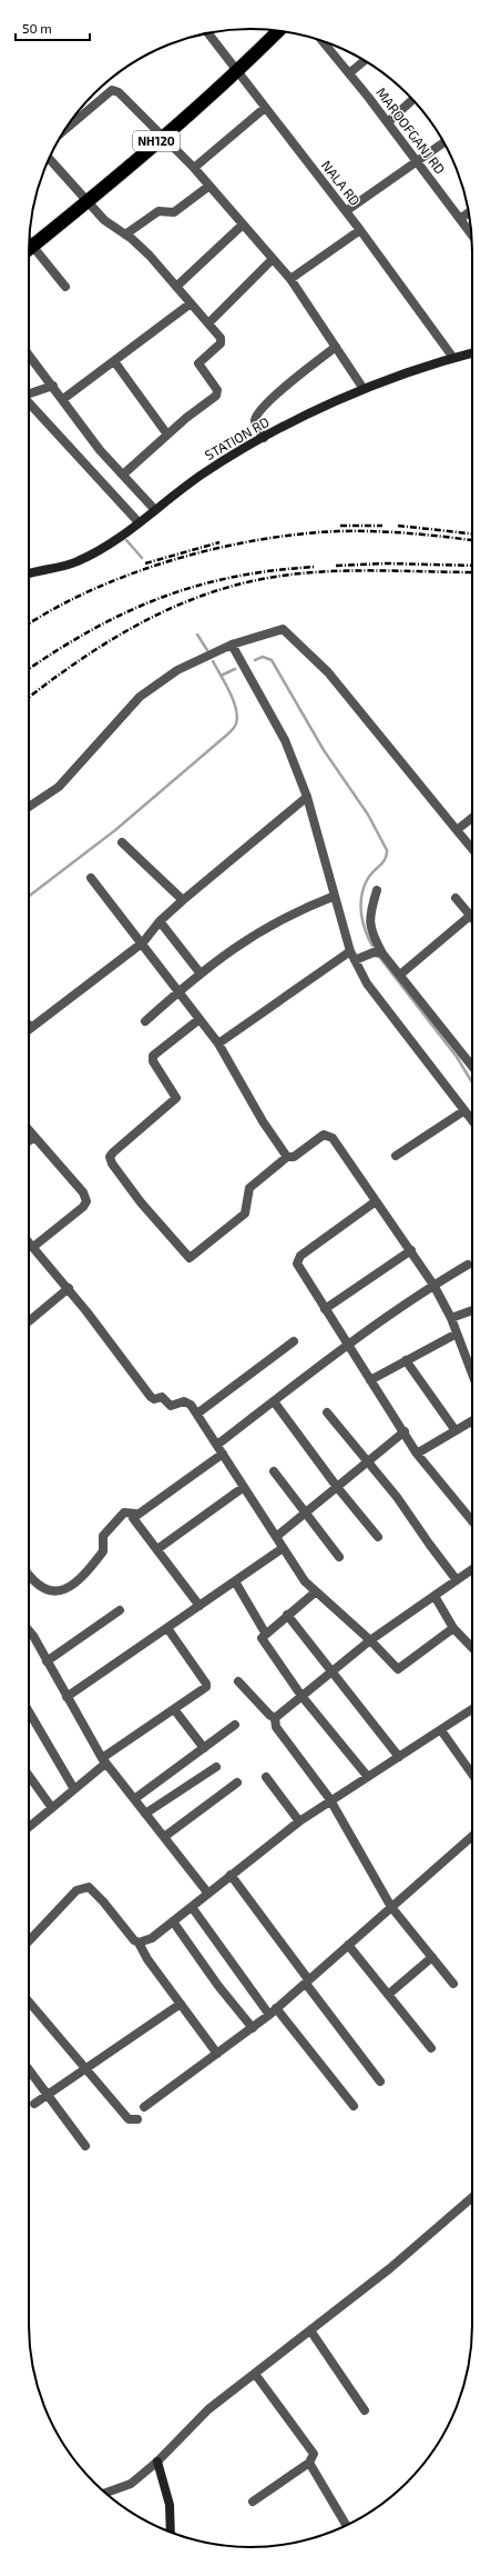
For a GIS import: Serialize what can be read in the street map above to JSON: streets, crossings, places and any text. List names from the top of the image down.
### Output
{
  "streets": {
    "highway": ["NH120"],
    "street": ["MAROOFGANJ RD", "NALA RD", "STATION RD"]
  },
  "crossings": [
    ["NH120", "NALA RD"],
    ["NALA RD", "STATION RD"]
  ],
  "scale_bar": "50 m"
}
